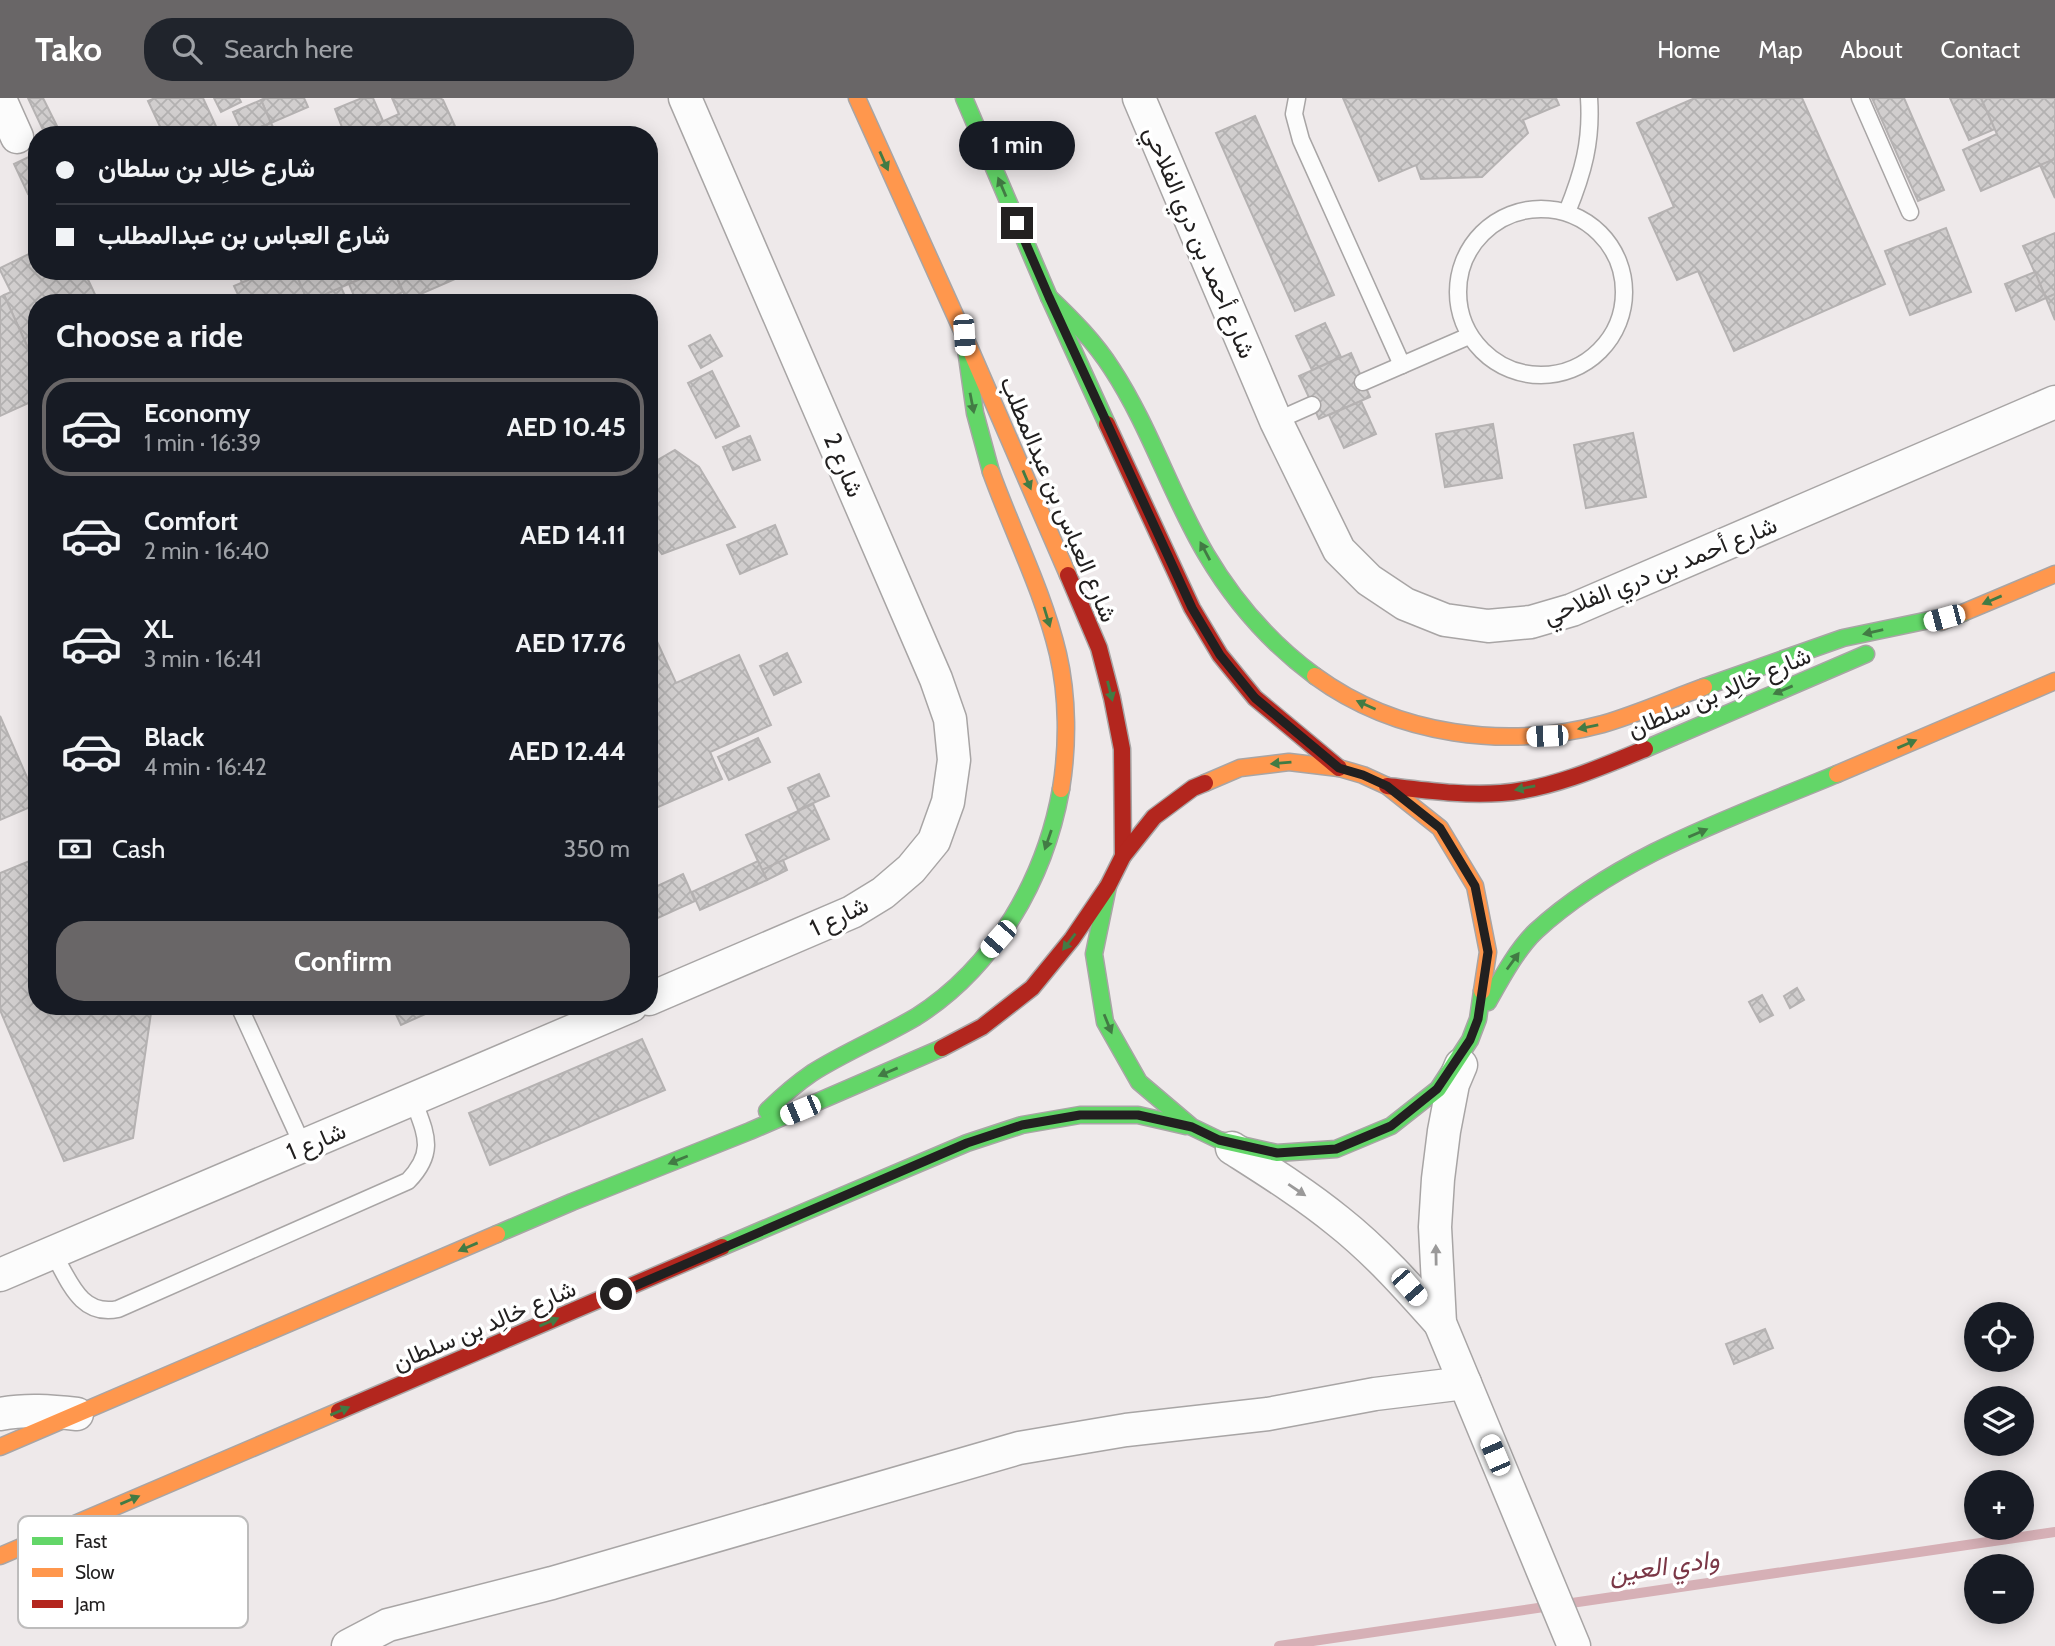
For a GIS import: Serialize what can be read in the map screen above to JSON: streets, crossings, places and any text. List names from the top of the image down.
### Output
{
  "streets": {
    "main road": ["شارع العباس بن عبدالمطلب", "شارع خالِد بن سلطان"],
    "street": ["شارع أحمد بن دري الفلاحي", "شارع 2", "شارع 1"]
  },
  "crossings": [
    ["شارع 2", "شارع 1"]
  ],
  "water": ["وادي العين"],
  "legend": ["Fast", "Slow", "Jam"],
  "page": {
    "header": "Tako",
    "search": "Search here",
    "nav": [
      "Home",
      "Map",
      "About",
      "Contact"
    ],
    "bubble": "1 min",
    "banner": ["شارع خالِد بن سلطان", "شارع العباس بن عبدالمطلب"],
    "heading": "Choose a ride",
    "list": [
      {
        "name": "Economy",
        "note": "1 min · 16:39",
        "value": "AED 10.45"
      },
      {
        "name": "Comfort",
        "note": "2 min · 16:40",
        "value": "AED 14.11"
      },
      {
        "name": "XL",
        "note": "3 min · 16:41",
        "value": "AED 17.76"
      },
      {
        "name": "Black",
        "note": "4 min · 16:42",
        "value": "AED 12.44"
      }
    ],
    "pay": ["Cash", "350 m"],
    "buttons": "Confirm",
    "map_buttons": ["+", "−"]
  }
}
